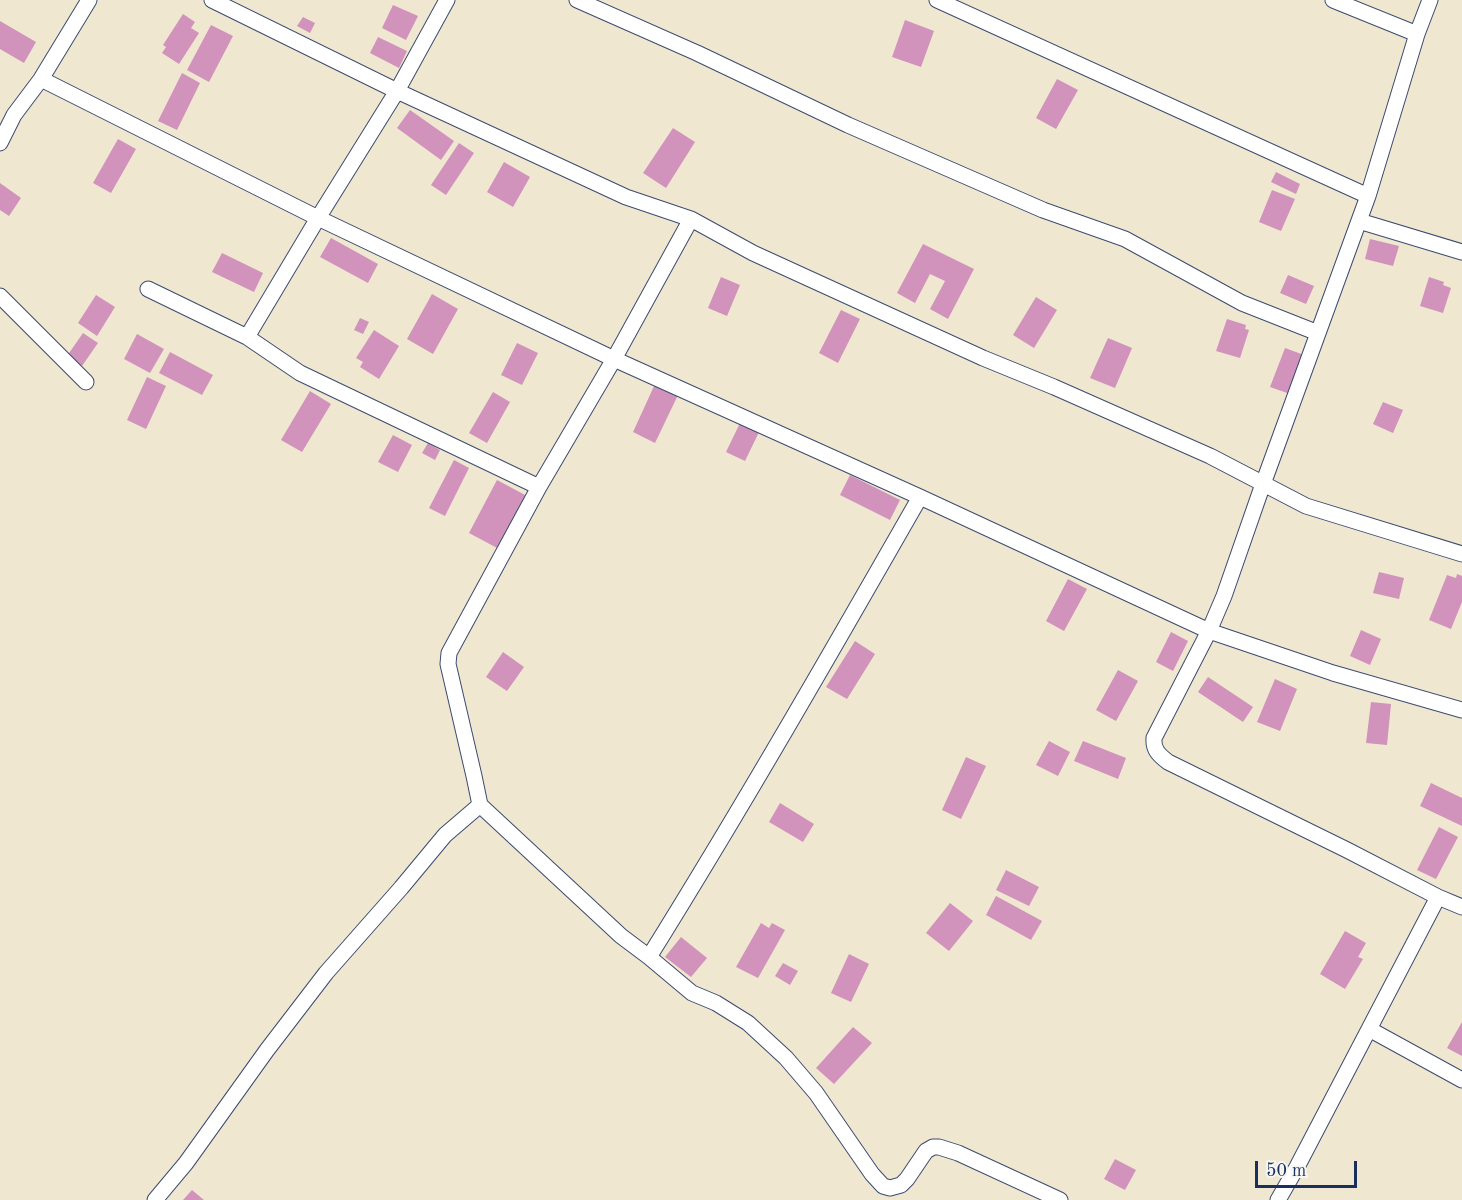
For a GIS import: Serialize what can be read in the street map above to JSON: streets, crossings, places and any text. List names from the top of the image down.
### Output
{
  "scale_bar": "50 m"
}
